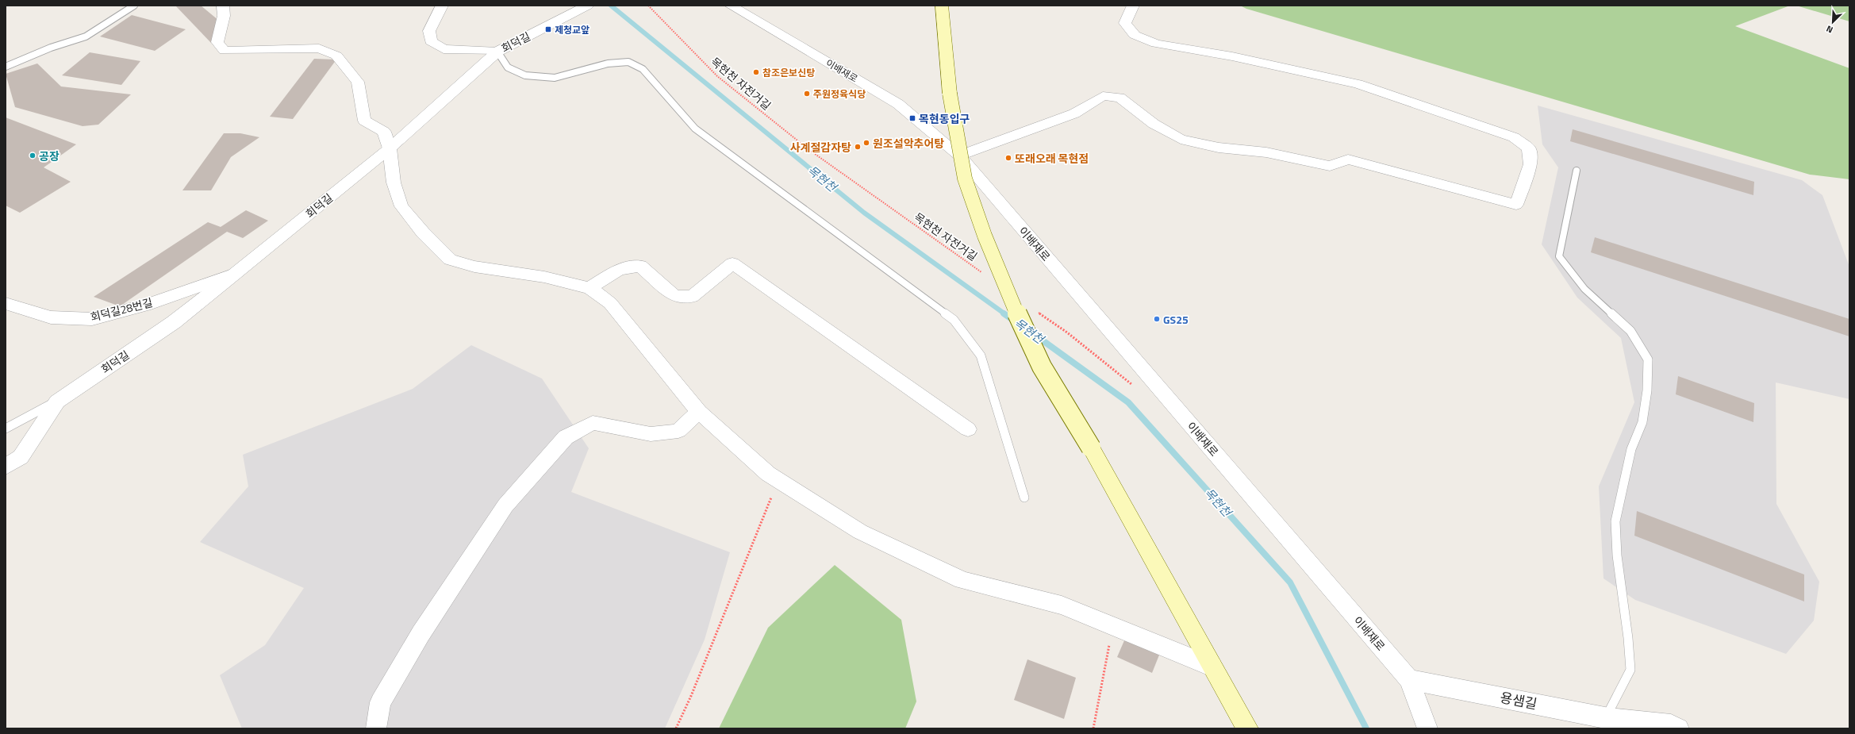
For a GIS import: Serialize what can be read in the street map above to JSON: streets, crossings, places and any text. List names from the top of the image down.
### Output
{
  "streets": {
    "street": [
      "회덕길",
      "이배재로",
      "회덕길28번길",
      "용샘길"
    ],
    "path": ["목현천 자전거길"]
  },
  "crossings": [
    ["회덕길", "회덕길28번길"],
    ["이배재로", "용샘길"]
  ],
  "water": ["목현천"],
  "places": {
    "transit": ["제청교앞", "목현동입구"],
    "other": [
      "참조은보신탕",
      "주원정육식당",
      "원조설악추어탕",
      "사계절감자탕",
      "공장",
      "또래오래 목현점",
      "GS25"
    ]
  },
  "north": "bottom left"
}
